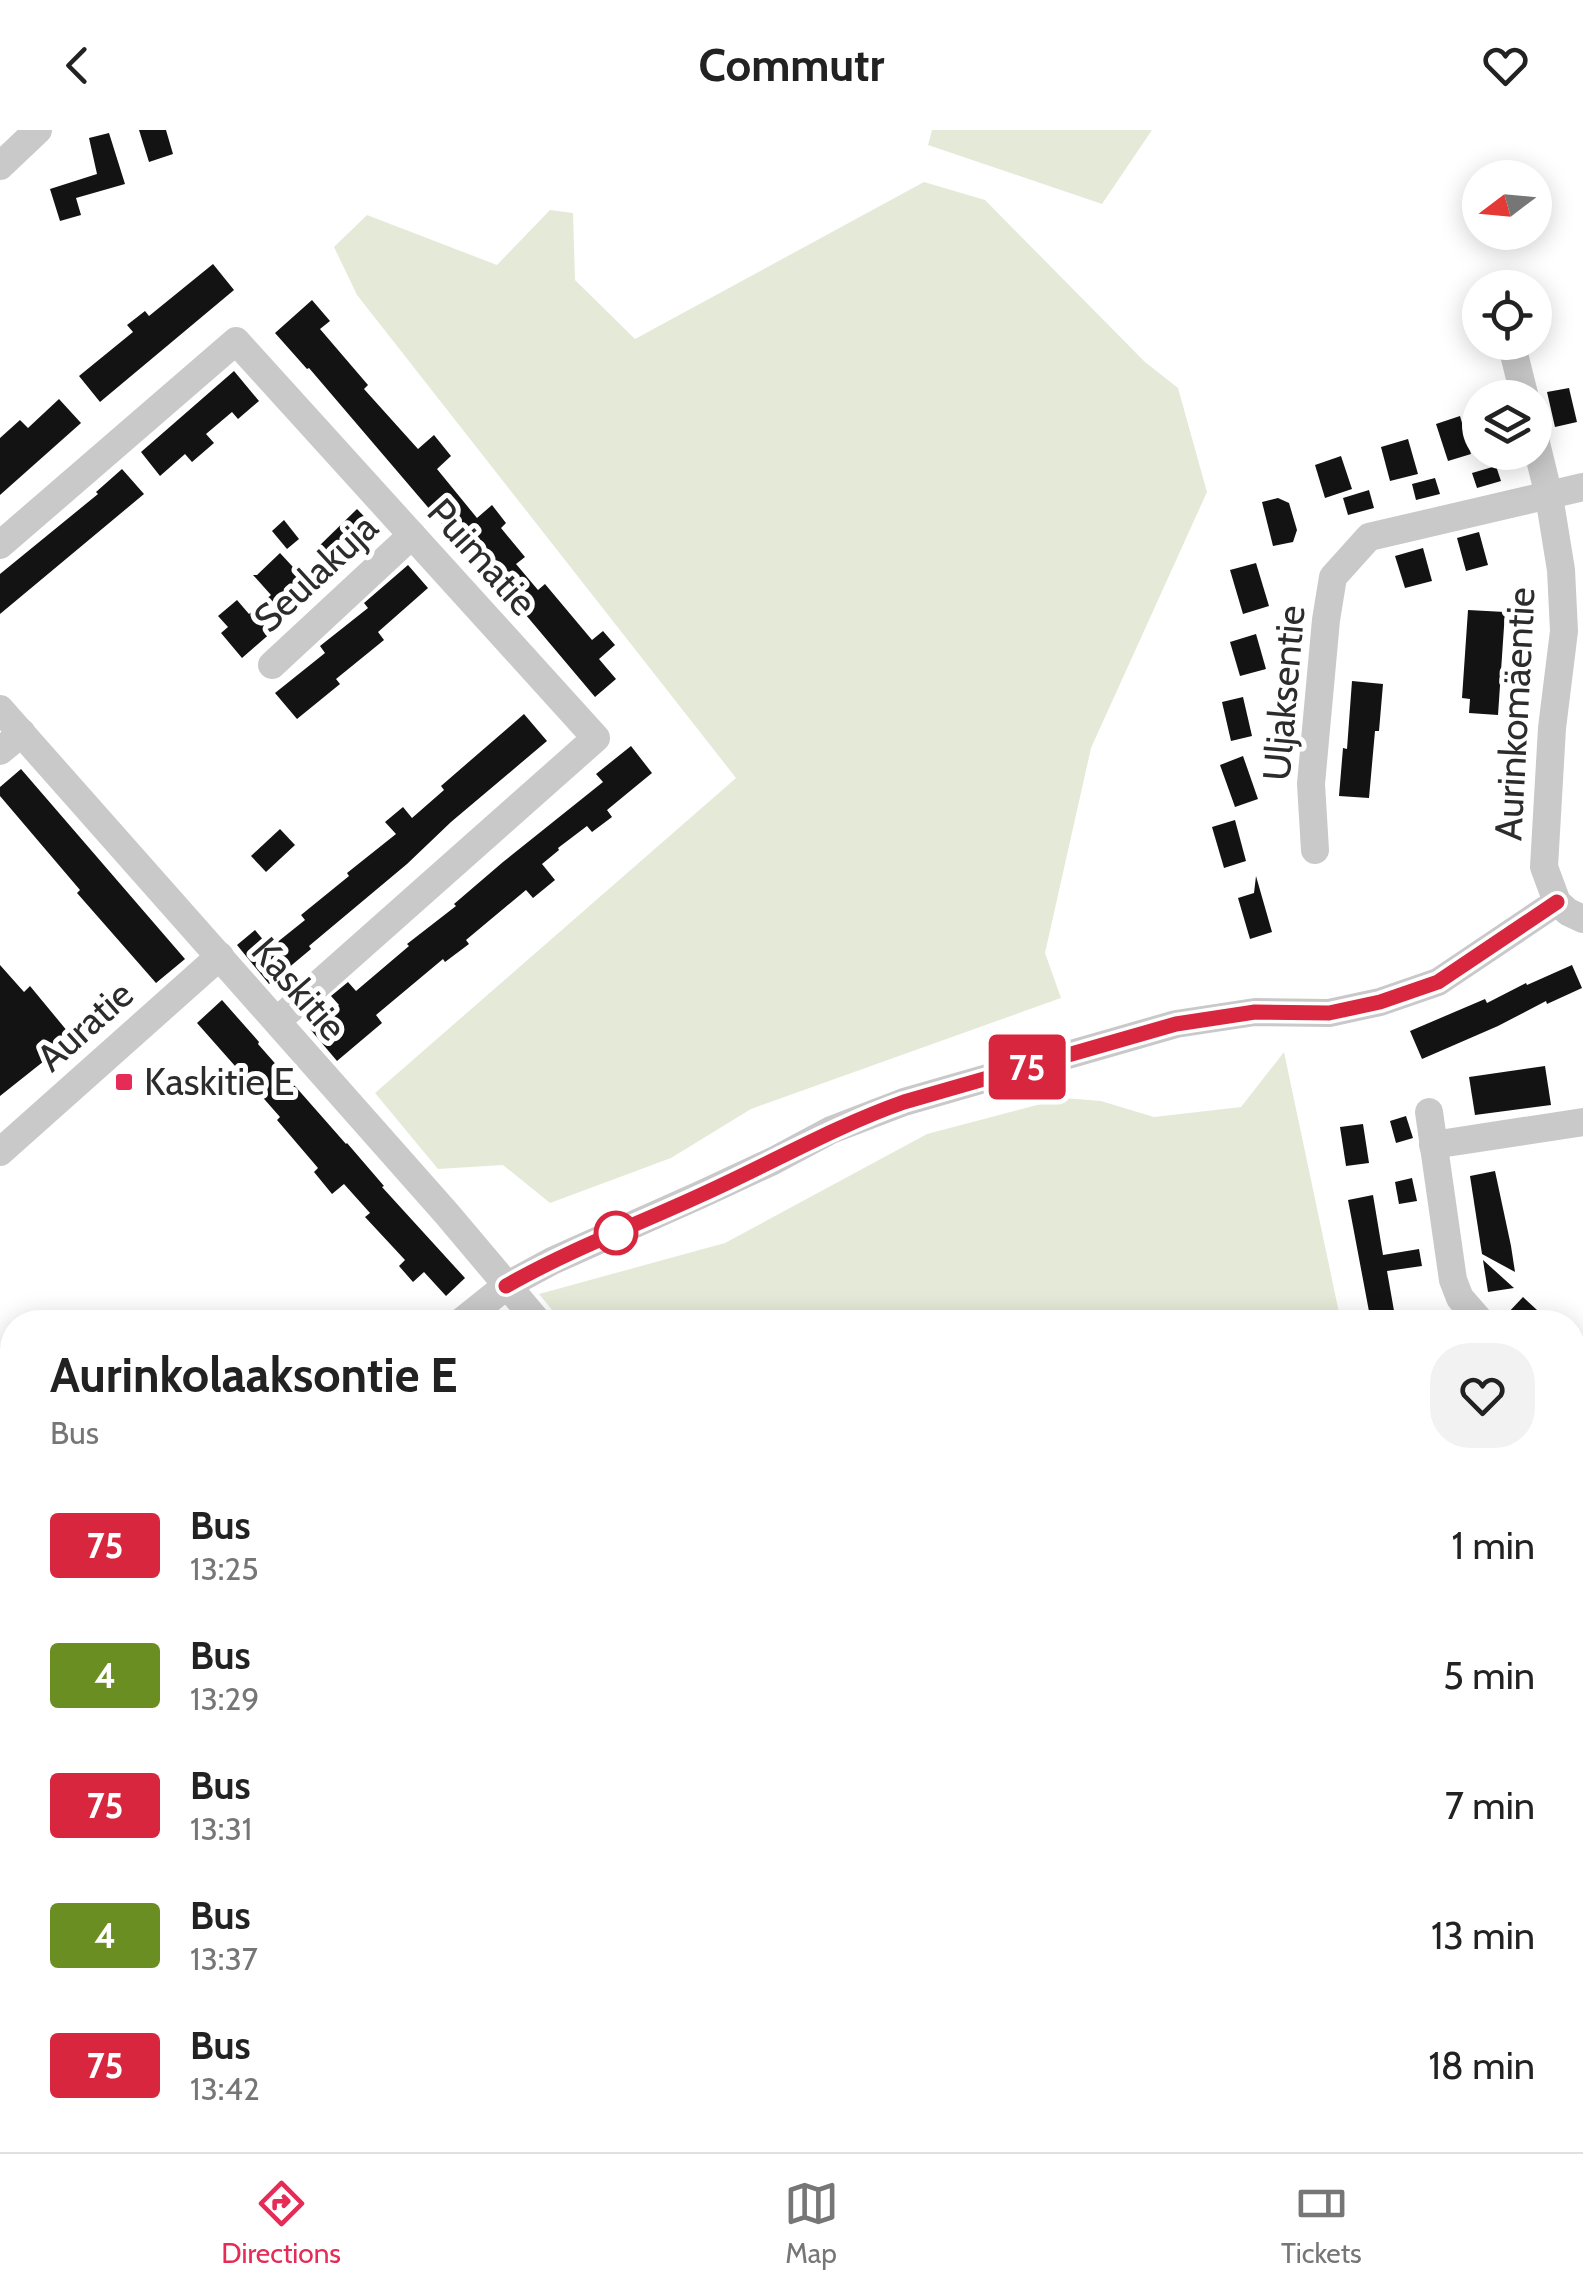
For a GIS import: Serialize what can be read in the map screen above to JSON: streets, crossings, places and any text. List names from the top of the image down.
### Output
{
  "streets": {
    "street": [
      "Puimatie",
      "Seulakuja",
      "Uljaksentie",
      "Aurinkomäentie",
      "Kaskitie",
      "Auratie"
    ]
  },
  "crossings": [
    ["Puimatie", "Seulakuja"],
    ["Puimatie", "Kaskitie"],
    ["Uljaksentie", "Aurinkomäentie"],
    ["Kaskitie", "Auratie"]
  ],
  "places": {
    "transit": ["Kaskitie E"]
  },
  "lines": ["bus line 75"],
  "north": "left",
  "page": {
    "header": "Commutr",
    "on_map": "75",
    "heading": ["Aurinkolaaksontie E", "Bus"],
    "list": [
      {
        "mark": "75",
        "name": "Bus",
        "note": "13:25",
        "value": "1 min"
      },
      {
        "mark": "4",
        "name": "Bus",
        "note": "13:29",
        "value": "5 min"
      },
      {
        "mark": "75",
        "name": "Bus",
        "note": "13:31",
        "value": "7 min"
      },
      {
        "mark": "4",
        "name": "Bus",
        "note": "13:37",
        "value": "13 min"
      },
      {
        "mark": "75",
        "name": "Bus",
        "note": "13:42",
        "value": "18 min"
      }
    ],
    "tabs": ["Directions", "Map", "Tickets"]
  }
}
